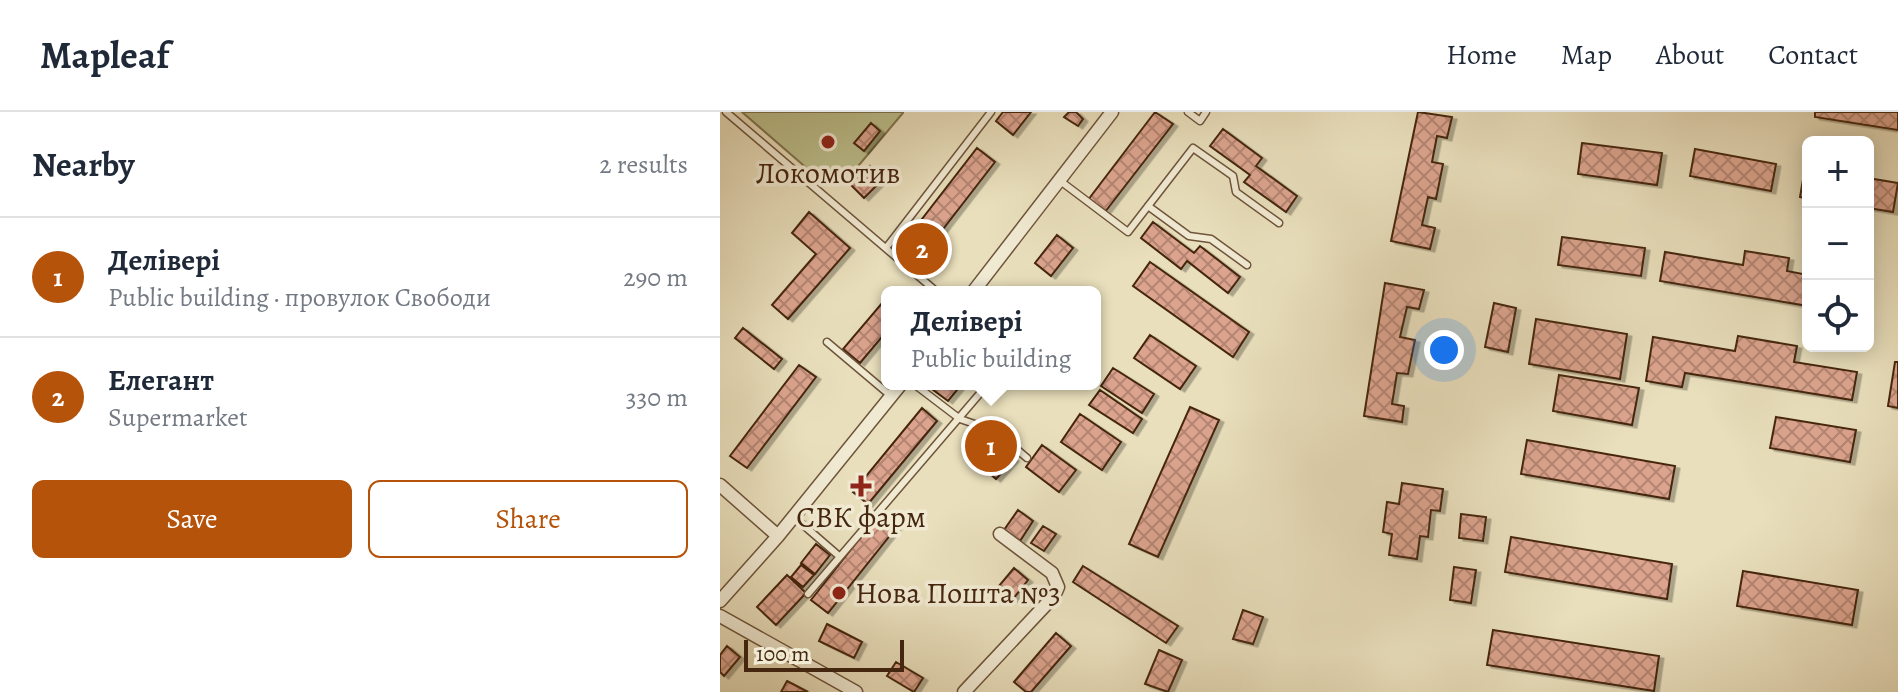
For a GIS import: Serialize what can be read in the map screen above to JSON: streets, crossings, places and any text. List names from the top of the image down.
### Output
{
  "places": {
    "other": ["Локомотив", "Нова Пошта №3"],
    "health": ["СВК фарм"]
  },
  "scale_bar": "100 m",
  "page": {
    "header": "Mapleaf",
    "nav": [
      "Home",
      "Map",
      "About",
      "Contact"
    ],
    "heading": ["Nearby", "2 results"],
    "map_buttons": ["+", "−"],
    "list": [
      {
        "mark": "1",
        "name": "Делівері",
        "note": "Public building · провулок Свободи",
        "value": "290 m"
      },
      {
        "mark": "2",
        "name": "Елегант",
        "note": "Supermarket",
        "value": "330 m"
      }
    ],
    "pins": ["2", "1"],
    "popup": ["Делівері", "Public building"],
    "buttons": ["Save", "Share"],
    "scale": "100 m"
  }
}
